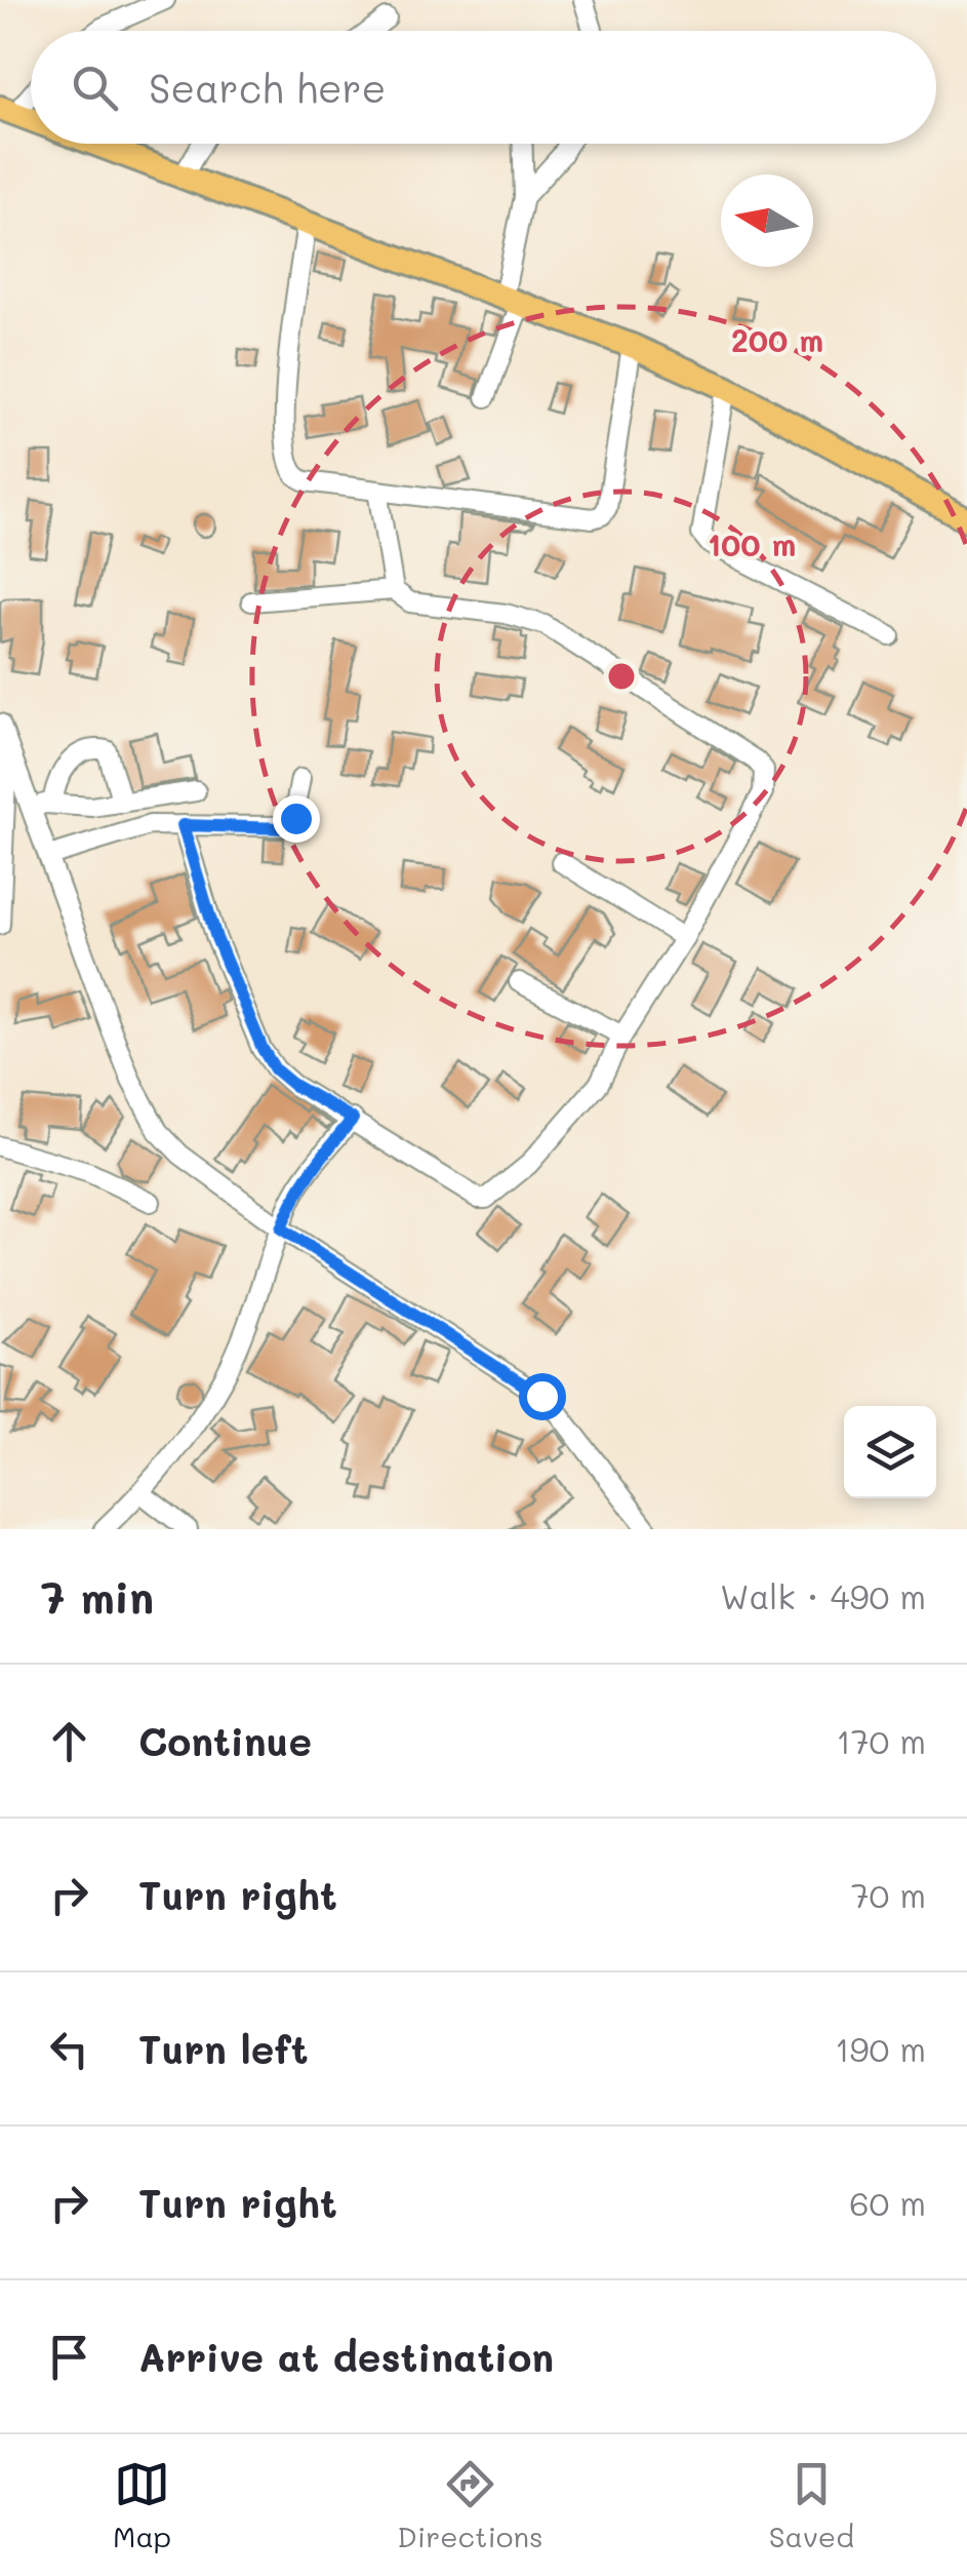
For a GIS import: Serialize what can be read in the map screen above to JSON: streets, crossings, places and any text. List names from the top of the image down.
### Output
{
  "north": "left",
  "page": {
    "search": "Search here",
    "heading": ["7 min", "Walk · 490 m"],
    "list": [
      ["Continue", "170 m"],
      ["Turn right", "70 m"],
      ["Turn left", "190 m"],
      ["Turn right", "60 m"],
      "Arrive at destination"
    ],
    "nav": ["Map", "Directions", "Saved"]
  },
  "rings": ["200 m", "100 m"]
}
